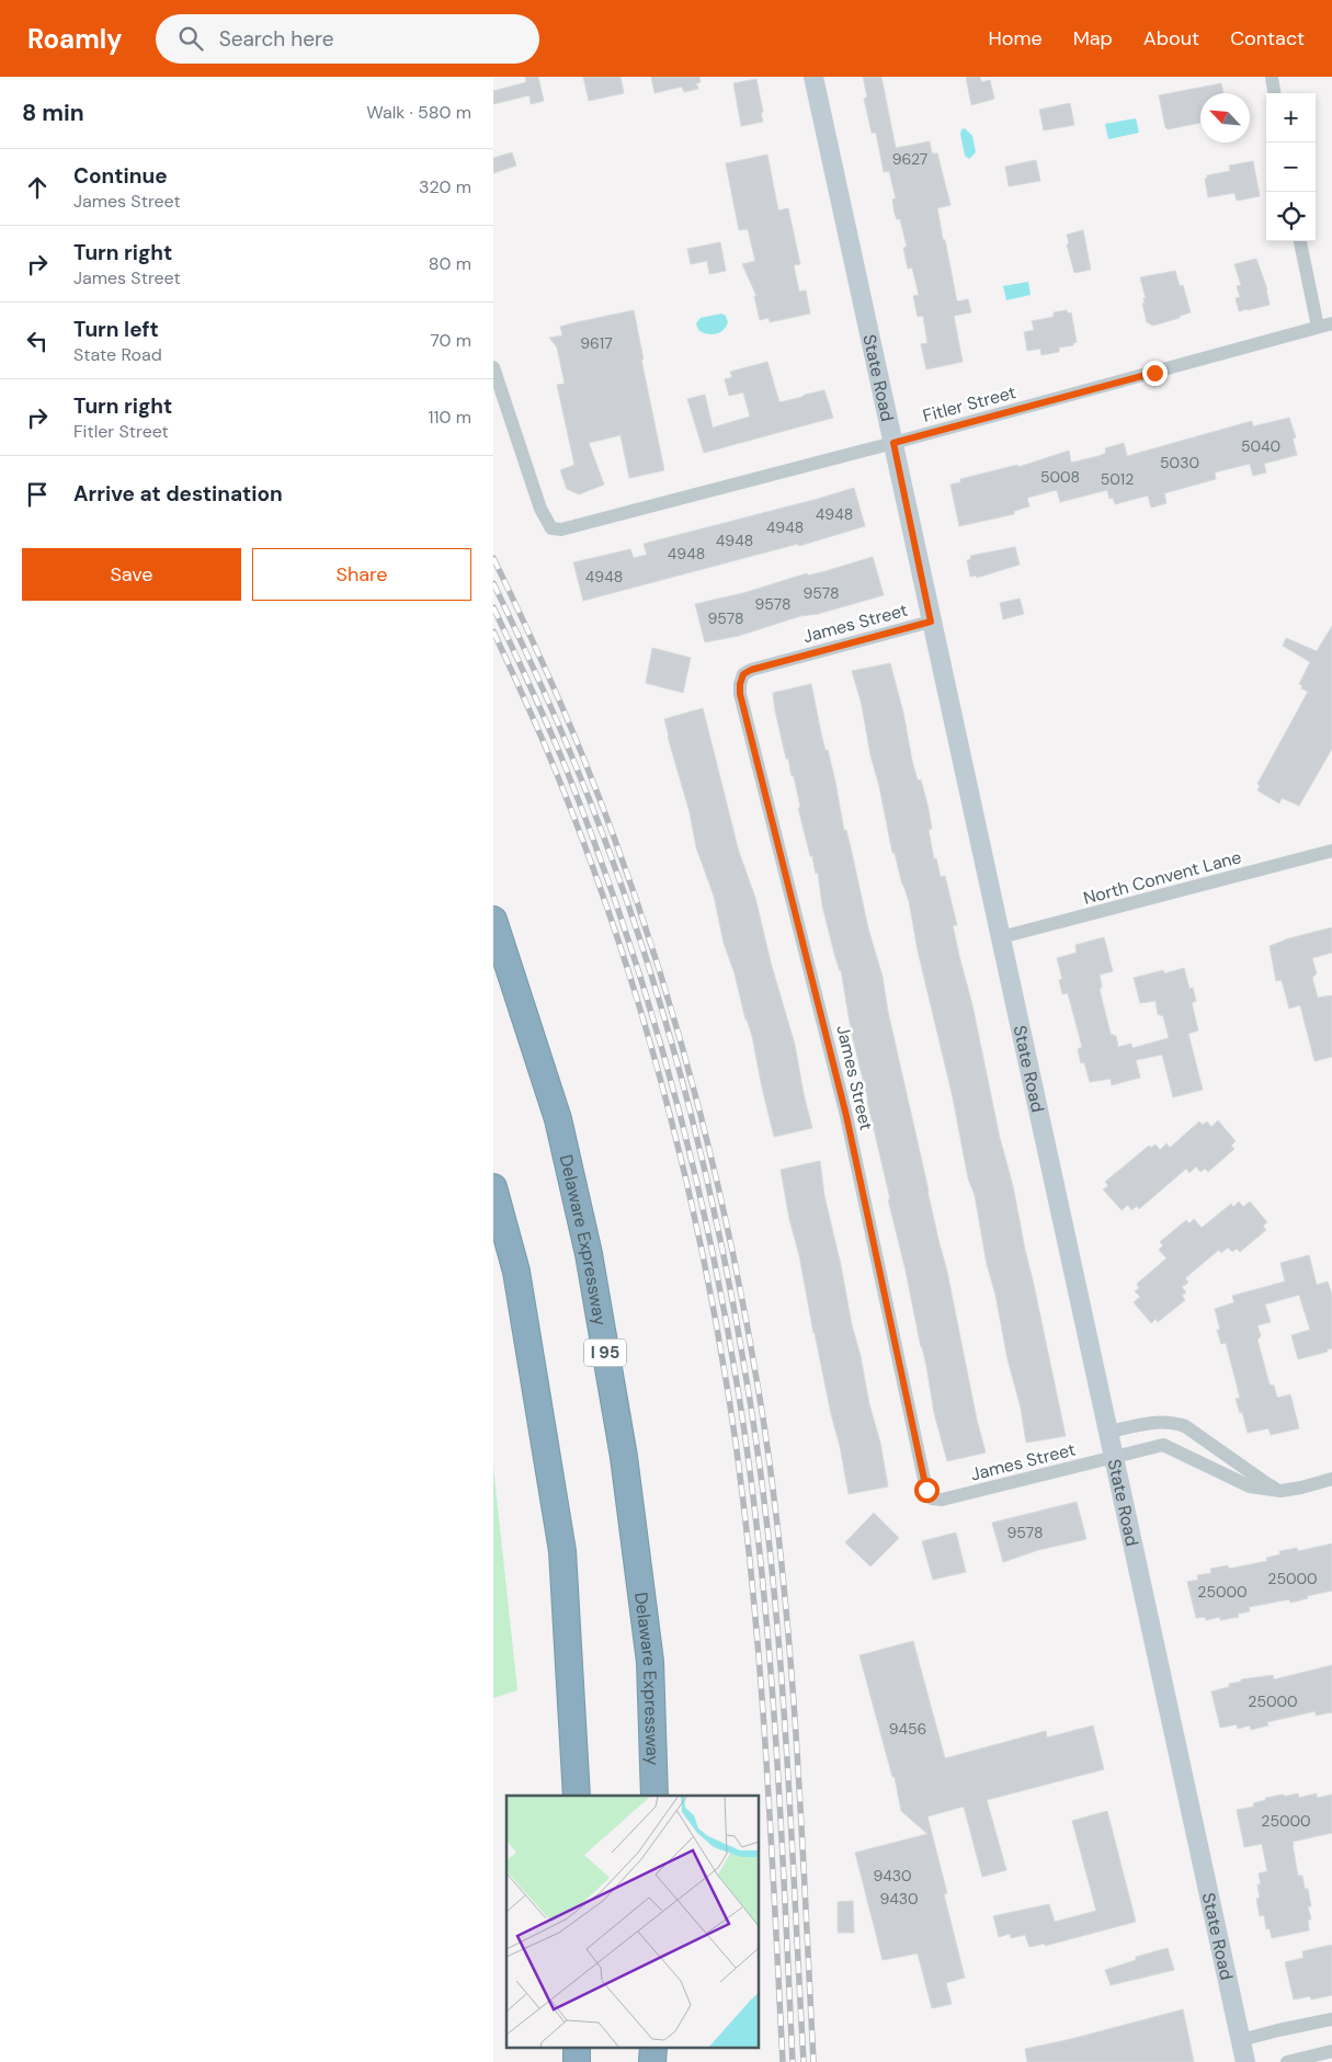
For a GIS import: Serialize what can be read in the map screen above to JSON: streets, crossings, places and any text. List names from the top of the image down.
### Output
{
  "streets": {
    "highway": ["Delaware Expressway", "I 95"],
    "main road": ["State Road"],
    "street": ["Fitler Street", "James Street", "North Convent Lane"]
  },
  "crossings": [
    ["State Road", "Fitler Street"],
    ["State Road", "James Street"],
    ["State Road", "North Convent Lane"]
  ],
  "house_numbers": [
    "9627",
    "9617",
    "5040",
    "5030",
    "5008",
    "5012",
    "4948",
    "4948",
    "4948",
    "4948",
    "4948",
    "9578",
    "9578",
    "9578",
    "9578",
    "25000",
    "25000",
    "25000",
    "9456",
    "25000",
    "9430",
    "9430"
  ],
  "north": "top left",
  "page": {
    "header": "Roamly",
    "search": "Search here",
    "nav": [
      "Home",
      "Map",
      "About",
      "Contact"
    ],
    "heading": ["8 min", "Walk · 580 m"],
    "map_buttons": ["+", "−"],
    "list": [
      ["Continue", "James Street", "320 m"],
      ["Turn right", "James Street", "80 m"],
      ["Turn left", "State Road", "70 m"],
      ["Turn right", "Fitler Street", "110 m"],
      "Arrive at destination"
    ],
    "buttons": ["Save", "Share"]
  }
}
